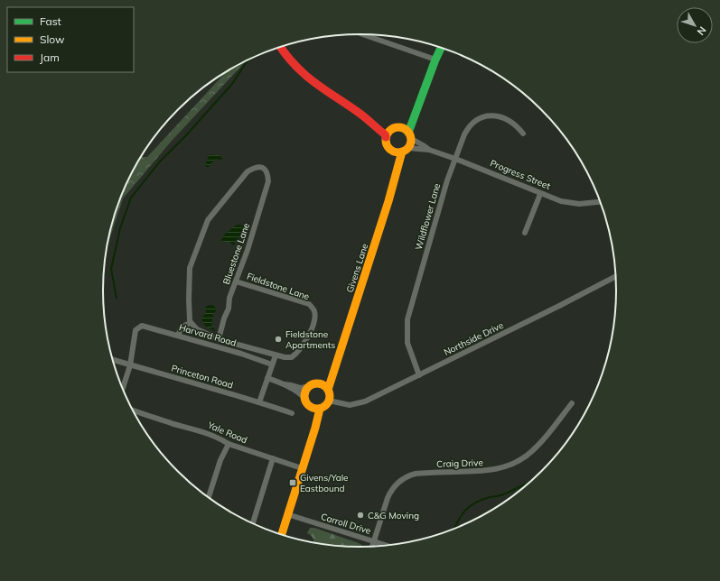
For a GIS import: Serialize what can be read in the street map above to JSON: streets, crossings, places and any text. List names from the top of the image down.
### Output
{
  "streets": {
    "street": [
      "Progress Street",
      "Wildflower Lane",
      "Bluestone Lane",
      "Givens Lane",
      "Fieldstone Lane",
      "Harvard Road",
      "Northside Drive",
      "Princeton Road",
      "Yale Road",
      "Craig Drive",
      "Carroll Drive"
    ]
  },
  "crossings": [
    ["Progress Street", "Wildflower Lane"],
    ["Progress Street", "Givens Lane"],
    ["Wildflower Lane", "Northside Drive"],
    ["Bluestone Lane", "Fieldstone Lane"],
    ["Givens Lane", "Northside Drive"],
    ["Harvard Road", "Princeton Road"],
    ["Craig Drive", "Carroll Drive"]
  ],
  "places": {
    "other": ["Fieldstone Apartments", "C&G Moving"],
    "transit": ["Givens/Yale Eastbound"]
  },
  "legend": ["Fast", "Slow", "Jam"],
  "north": "bottom right"
}
